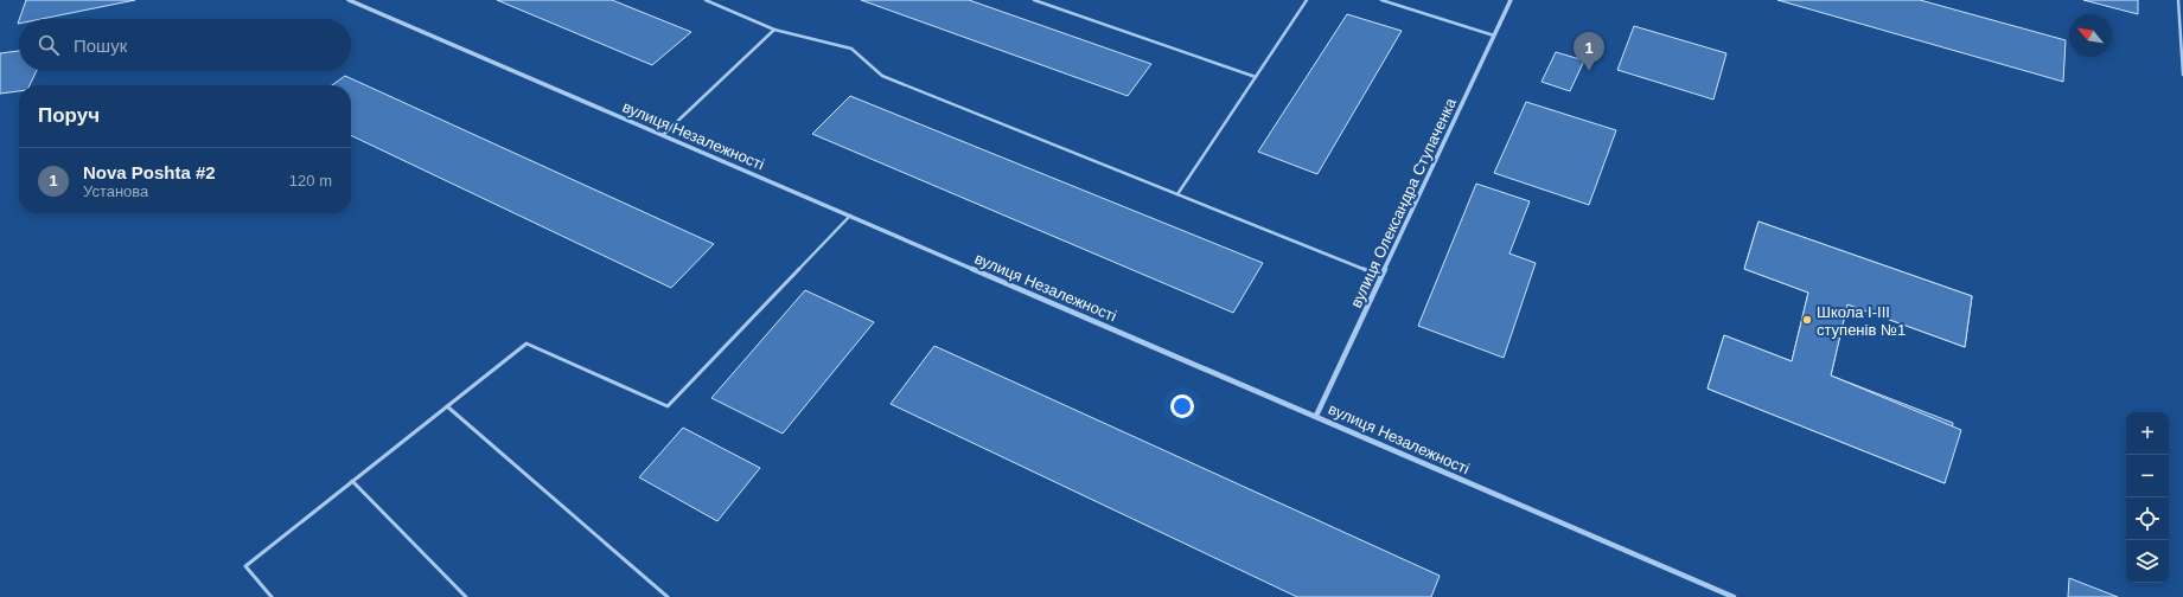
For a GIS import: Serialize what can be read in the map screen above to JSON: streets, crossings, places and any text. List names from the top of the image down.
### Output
{
  "streets": {
    "street": ["вулиця Незалежності", "вулиця Олександра Ступаченка"]
  },
  "crossings": [
    ["вулиця Незалежності", "вулиця Олександра Ступаченка"]
  ],
  "places": ["Школа І-ІІІ ступенів №1"],
  "north": "top left",
  "page": {
    "search": "Пошук",
    "pins": "1",
    "heading": "Поруч",
    "list": [
      {
        "mark": "1",
        "name": "Nova Poshta #2",
        "note": "Установа",
        "value": "120 m"
      }
    ],
    "map_buttons": ["+", "−"]
  }
}
